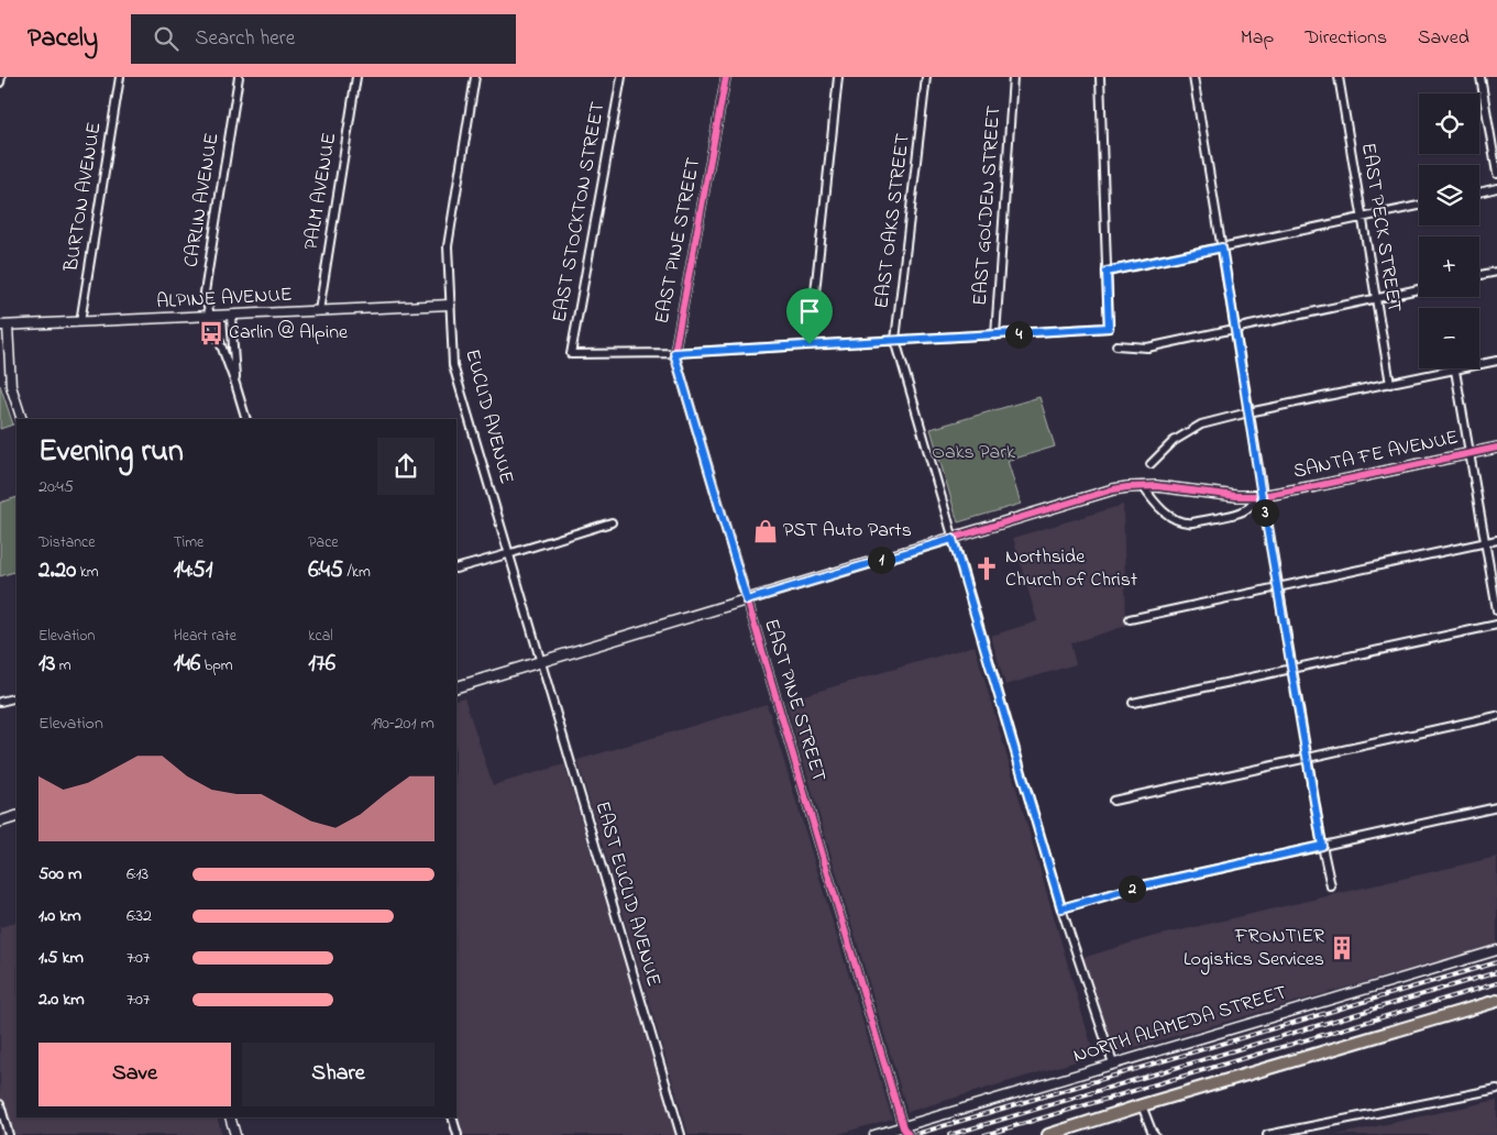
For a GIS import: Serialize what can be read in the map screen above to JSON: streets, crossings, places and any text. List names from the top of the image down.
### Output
{
  "streets": {
    "main road": ["SANTA FE AVENUE"],
    "street": [
      "PALM AVENUE",
      "BURTON AVENUE",
      "CARLIN AVENUE",
      "EAST GOLDEN STREET",
      "EAST STOCKTON STREET",
      "EAST OAKS STREET",
      "EAST PECK STREET",
      "EAST PINE STREET",
      "ALPINE AVENUE",
      "EUCLID AVENUE",
      "EAST EUCLID AVENUE",
      "NORTH ALAMEDA STREET"
    ]
  },
  "crossings": [
    ["PALM AVENUE", "ALPINE AVENUE"],
    ["BURTON AVENUE", "ALPINE AVENUE"],
    ["CARLIN AVENUE", "ALPINE AVENUE"],
    ["EAST STOCKTON STREET", "EAST PINE STREET"],
    ["EAST OAKS STREET", "SANTA FE AVENUE"],
    ["EAST OAKS STREET", "NORTH ALAMEDA STREET"],
    ["EAST PINE STREET", "SANTA FE AVENUE"],
    ["EAST PINE STREET", "NORTH ALAMEDA STREET"],
    ["ALPINE AVENUE", "EUCLID AVENUE"],
    ["EUCLID AVENUE", "SANTA FE AVENUE"],
    ["EUCLID AVENUE", "EAST EUCLID AVENUE"],
    ["SANTA FE AVENUE", "EAST EUCLID AVENUE"]
  ],
  "parks": ["Oaks Park"],
  "places": {
    "bus stop": ["Carlin @ Alpine"],
    "shop": ["PST Auto Parts"],
    "church": ["Northside Church of Christ"],
    "building": ["FRONTIER Logistics Services"]
  },
  "page": {
    "header": "Pacely",
    "search": "Search here",
    "nav": ["Map", "Directions", "Saved"],
    "map_buttons": ["+", "−"],
    "pins": [
      "4",
      "3",
      "1",
      "2"
    ],
    "heading": ["Evening run", "20:45"],
    "stats": [
      ["Distance", "2.20 km"],
      ["Time", "14:51"],
      ["Pace", "6:45 /km"],
      ["Elevation", "13 m"],
      ["Heart rate", "146 bpm"],
      ["kcal", "176"]
    ],
    "chart": ["Elevation", "190–201 m"],
    "list": [
      {
        "name": "500 m",
        "note": "6:13"
      },
      {
        "name": "1.0 km",
        "note": "6:32"
      },
      {
        "name": "1.5 km",
        "note": "7:07"
      },
      {
        "name": "2.0 km",
        "note": "7:07"
      }
    ],
    "buttons": ["Save", "Share"]
  }
}
